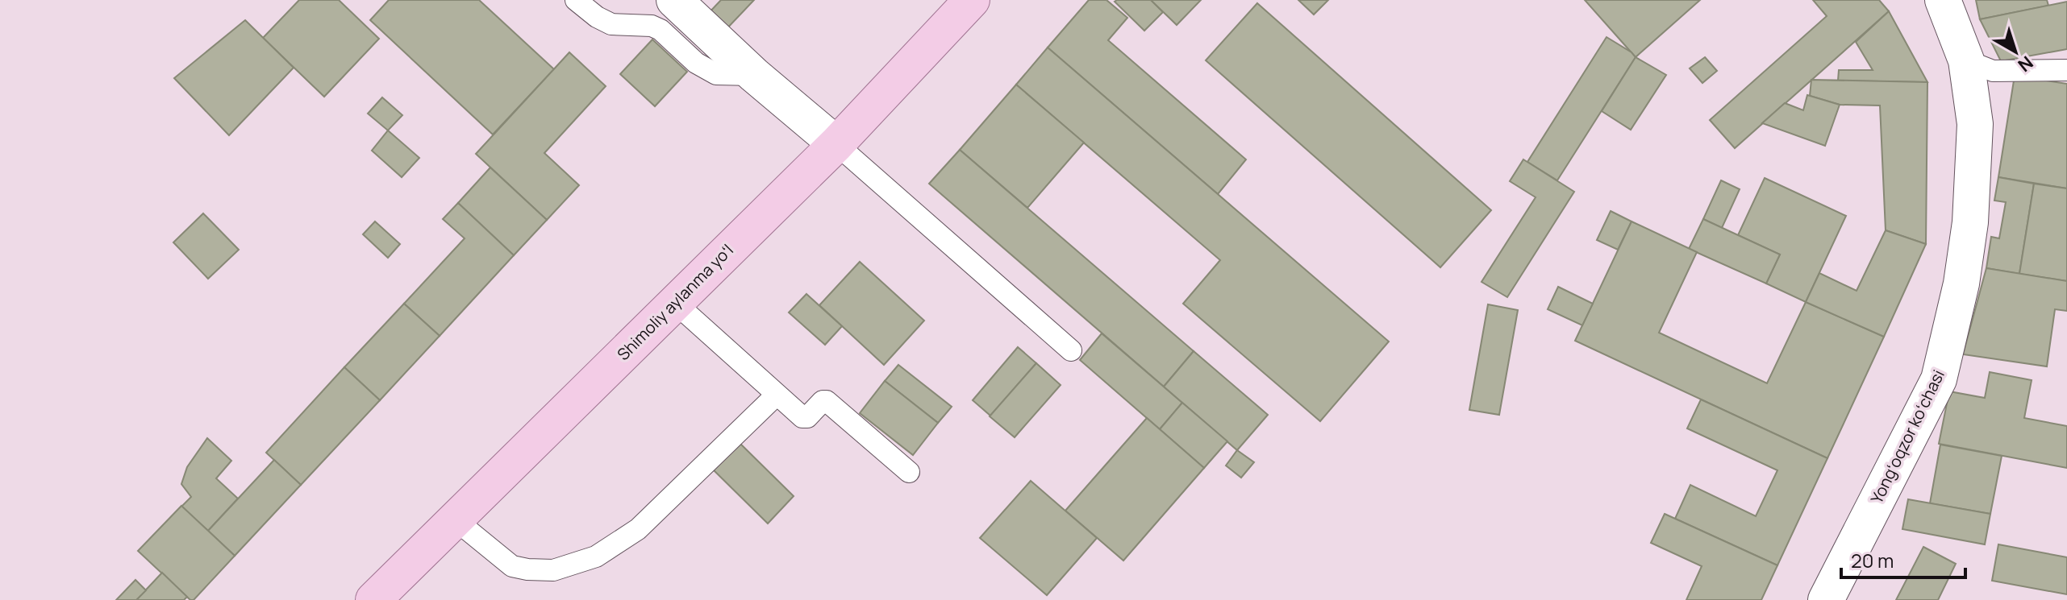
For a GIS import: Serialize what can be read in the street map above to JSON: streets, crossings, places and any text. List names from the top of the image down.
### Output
{
  "streets": {
    "main road": ["Shimoliy aylanma yoʻl"],
    "street": ["Yongʻoqzor koʻchasi"]
  },
  "scale_bar": "20 m",
  "north": "bottom right"
}
